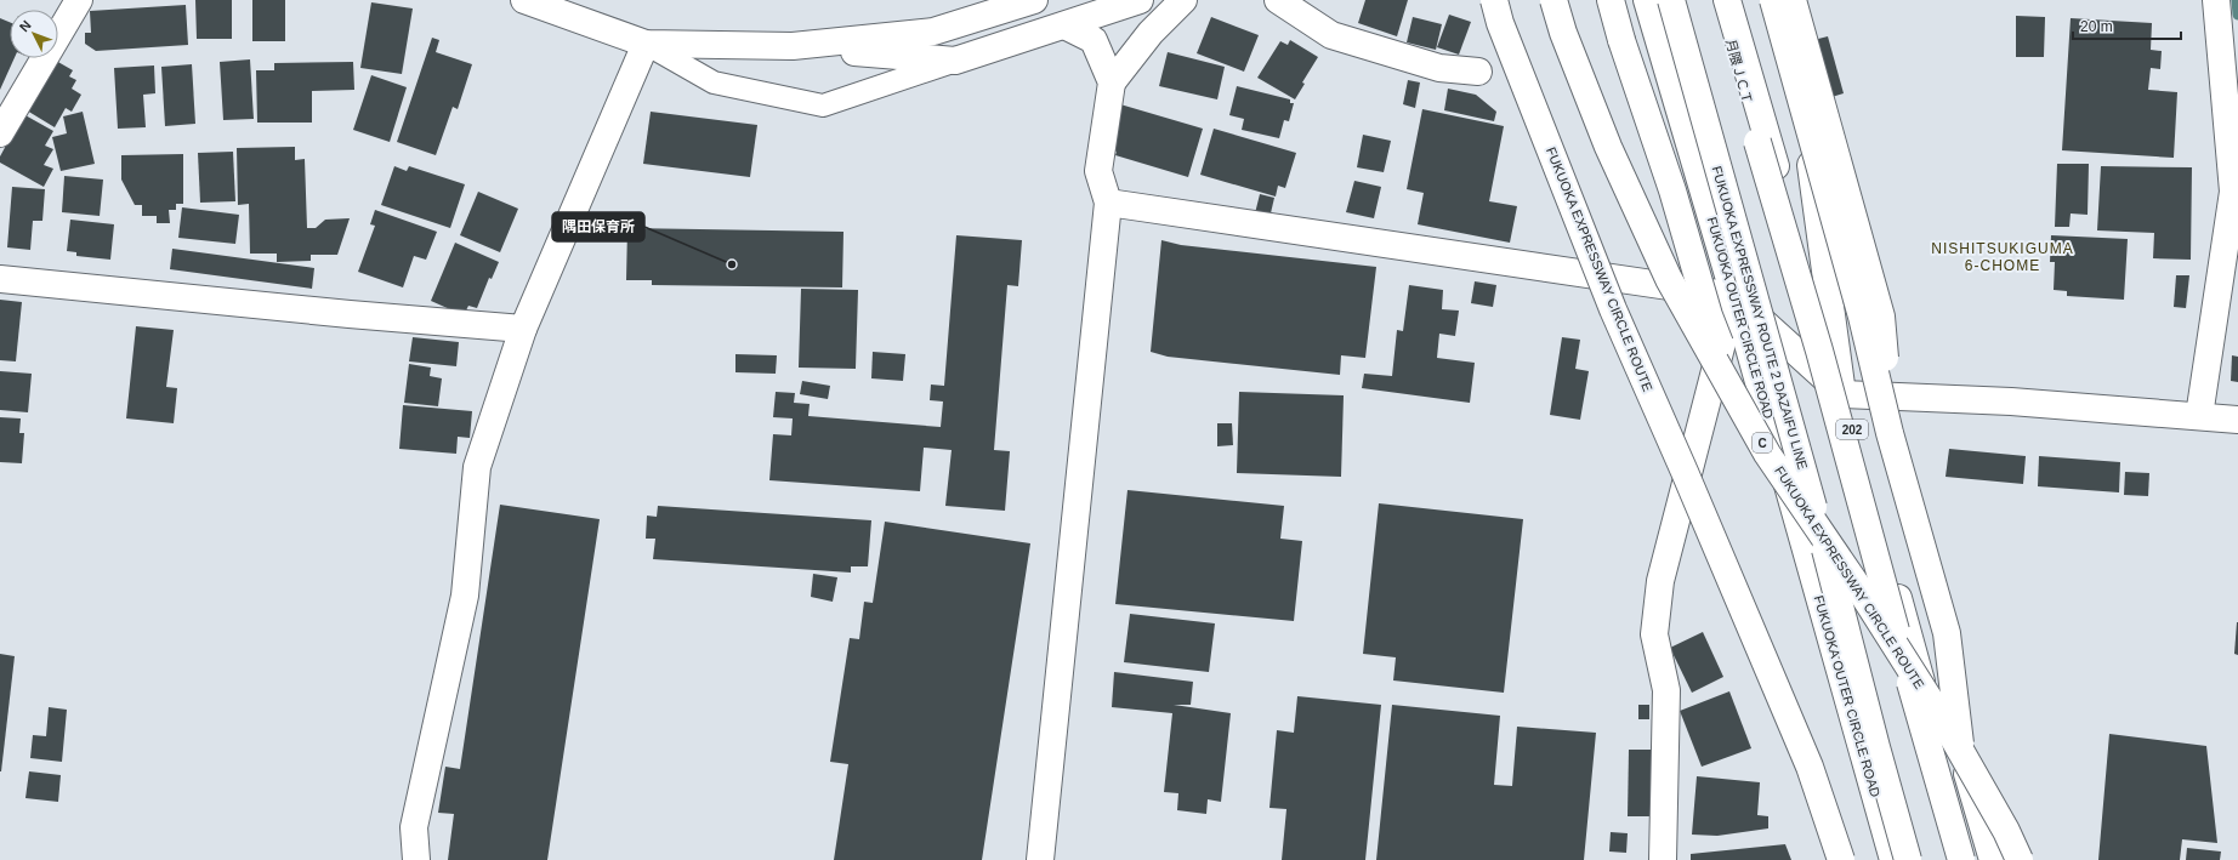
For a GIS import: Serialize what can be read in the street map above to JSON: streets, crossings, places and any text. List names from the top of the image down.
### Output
{
  "streets": {
    "main road": [
      "月隈ＪＣＴ",
      "FUKUOKA EXPRESSWAY CIRCLE ROUTE",
      "FUKUOKA OUTER CIRCLE ROAD",
      "FUKUOKA EXPRESSWAY ROUTE 2 DAZAIFU LINE",
      "202",
      "C"
    ]
  },
  "districts": ["NISHITSUKIGUMA 6-CHOME"],
  "places": ["隅田保育所"],
  "scale_bar": "20 m",
  "north": "top left"
}
